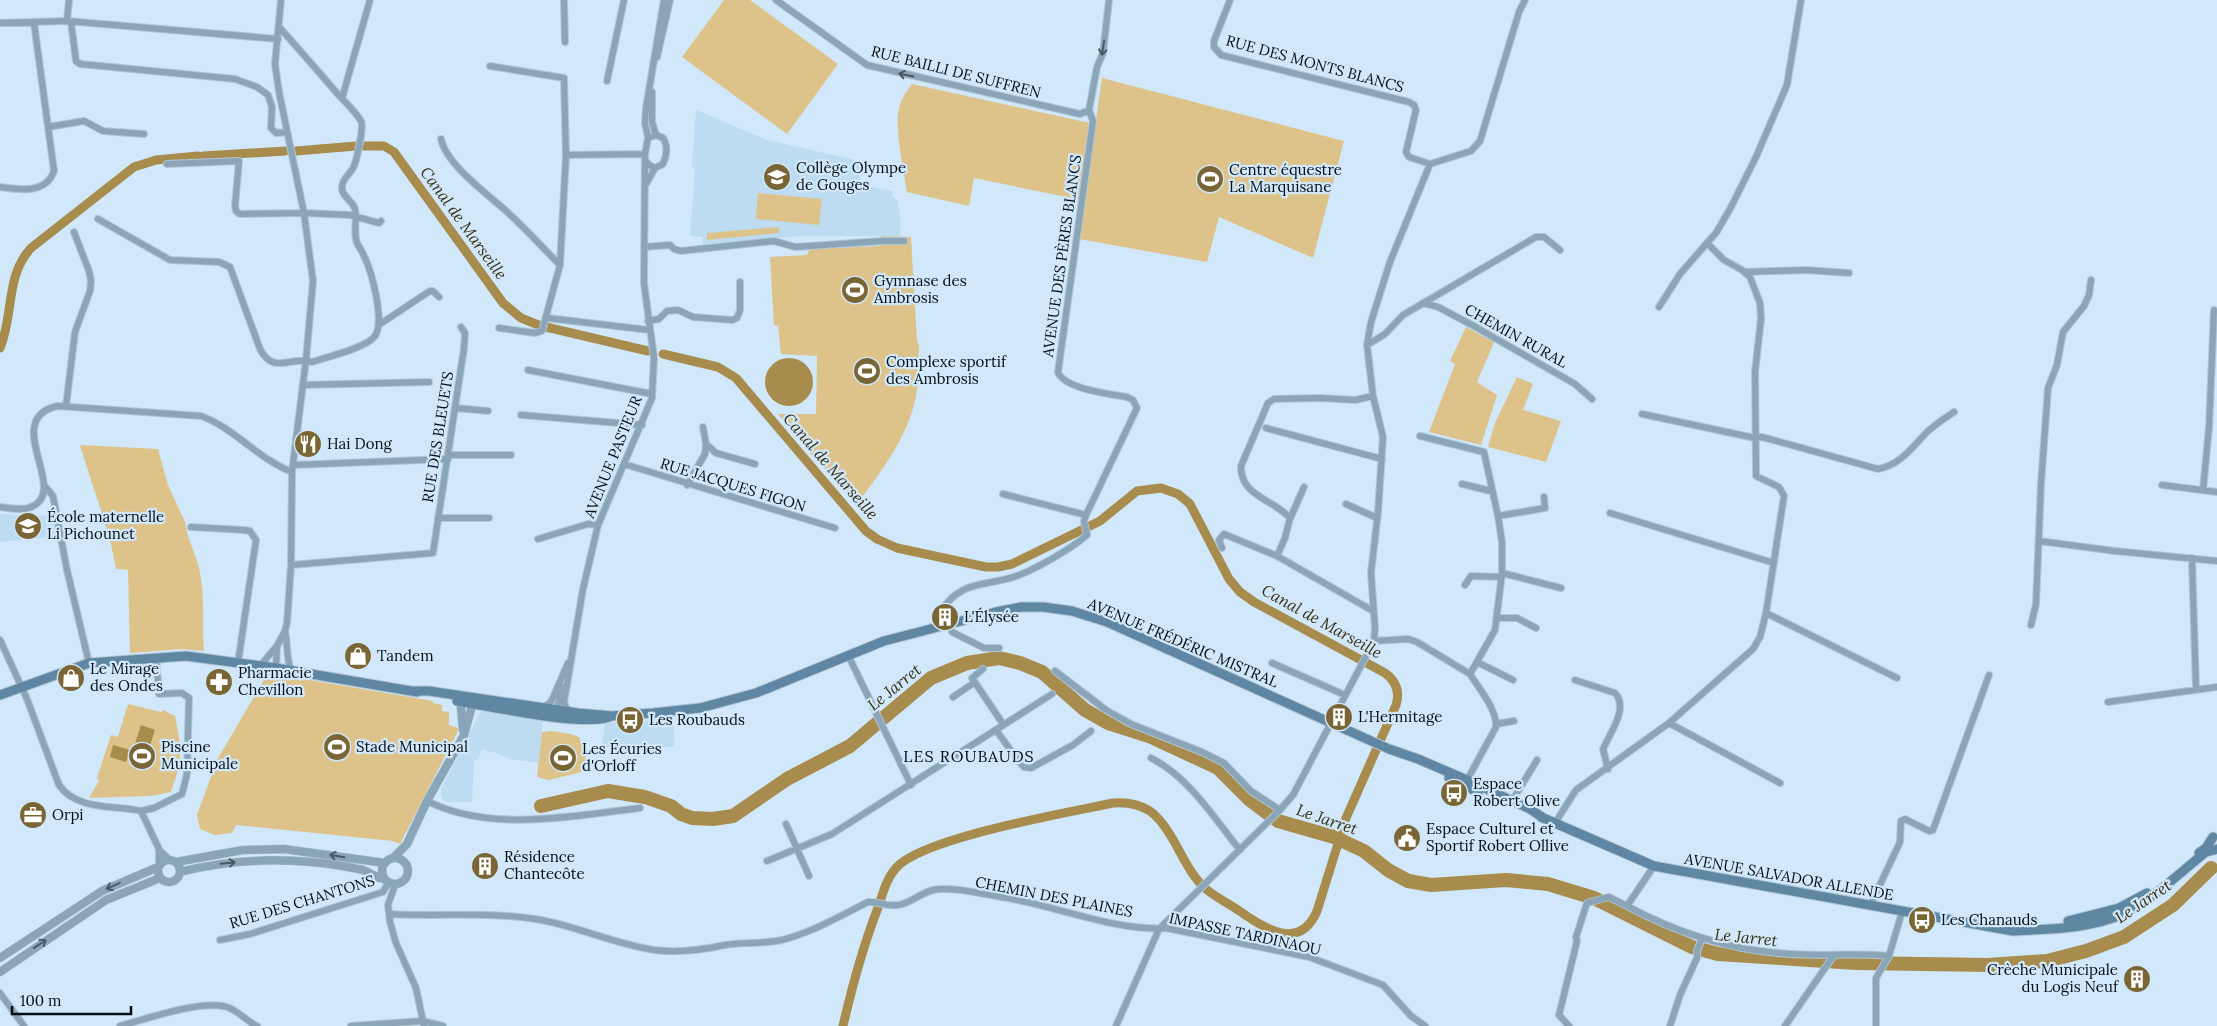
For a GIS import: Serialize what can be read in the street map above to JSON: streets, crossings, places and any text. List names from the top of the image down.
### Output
{
  "streets": {
    "main road": ["AVENUE FRÉDÉRIC MISTRAL", "AVENUE SALVADOR ALLENDE"],
    "street": [
      "RUE DES MONTS BLANCS",
      "RUE BAILLI DE SUFFREN",
      "AVENUE DES PÈRES BLANCS",
      "CHEMIN RURAL",
      "RUE DES BLEUETS",
      "AVENUE PASTEUR",
      "RUE JACQUES FIGON",
      "CHEMIN DES PLAINES",
      "RUE DES CHANTONS",
      "IMPASSE TARDINAOU"
    ]
  },
  "crossings": [
    ["RUE BAILLI DE SUFFREN", "AVENUE DES PÈRES BLANCS"],
    ["AVENUE DES PÈRES BLANCS", "AVENUE FRÉDÉRIC MISTRAL"],
    ["AVENUE PASTEUR", "RUE JACQUES FIGON"],
    ["AVENUE PASTEUR", "AVENUE FRÉDÉRIC MISTRAL"],
    ["AVENUE FRÉDÉRIC MISTRAL", "AVENUE SALVADOR ALLENDE"],
    ["CHEMIN DES PLAINES", "IMPASSE TARDINAOU"]
  ],
  "one_way": ["RUE BAILLI DE SUFFREN"],
  "districts": ["LES ROUBAUDS"],
  "water": ["Canal de Marseille", "Le Jarret"],
  "places": {
    "school or university": ["Collège Olympe de Gouges", "École maternelle Li Pichounet"],
    "sports": [
      "Centre équestre La Marquisane",
      "Gymnase des Ambrosis",
      "Complexe sportif des Ambrosis",
      "Stade Municipal",
      "Piscine Municipale",
      "Les Écuries d'Orloff"
    ],
    "restaurant": ["Hai Dong"],
    "building": [
      "L'Élysée",
      "L'Hermitage",
      "Résidence Chantecôte",
      "Crèche Municipale du Logis Neuf"
    ],
    "shop": ["Tandem", "Le Mirage des Ondes"],
    "pharmacy": ["Pharmacie Chevillon"],
    "bus stop": ["Les Roubauds", "Espace Robert Olive", "Les Chanauds"],
    "office": ["Orpi"],
    "public building": ["Espace Culturel et Sportif Robert Ollive"]
  },
  "scale_bar": "100 m"
}
